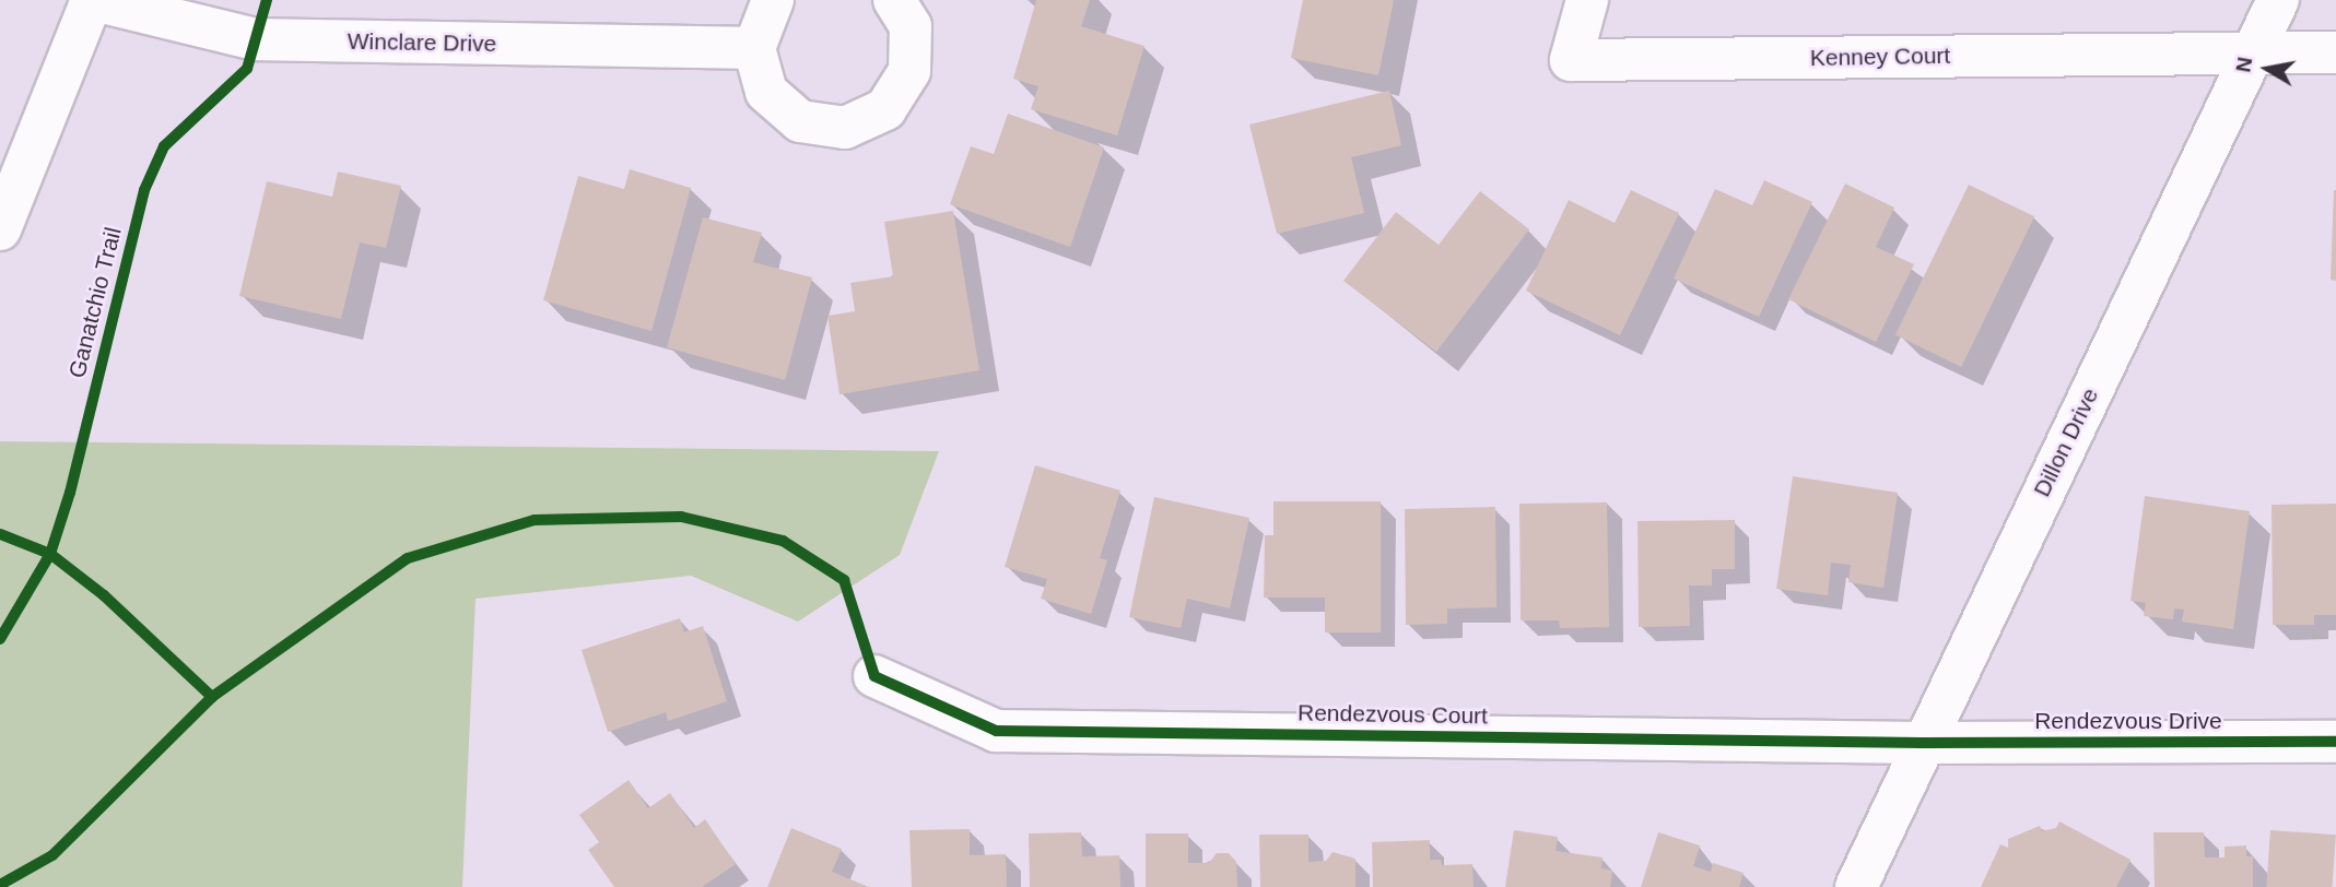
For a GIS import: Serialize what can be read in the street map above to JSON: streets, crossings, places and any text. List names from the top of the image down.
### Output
{
  "streets": {
    "street": [
      "Winclare Drive",
      "Kenney Court",
      "Dillon Drive",
      "Rendezvous Court",
      "Rendezvous Drive"
    ],
    "cycle path": ["Ganatchio Trail"]
  },
  "crossings": [
    ["Kenney Court", "Dillon Drive"],
    ["Dillon Drive", "Rendezvous Court"],
    ["Dillon Drive", "Rendezvous Drive"],
    ["Rendezvous Court", "Rendezvous Drive"]
  ],
  "north": "left"
}
